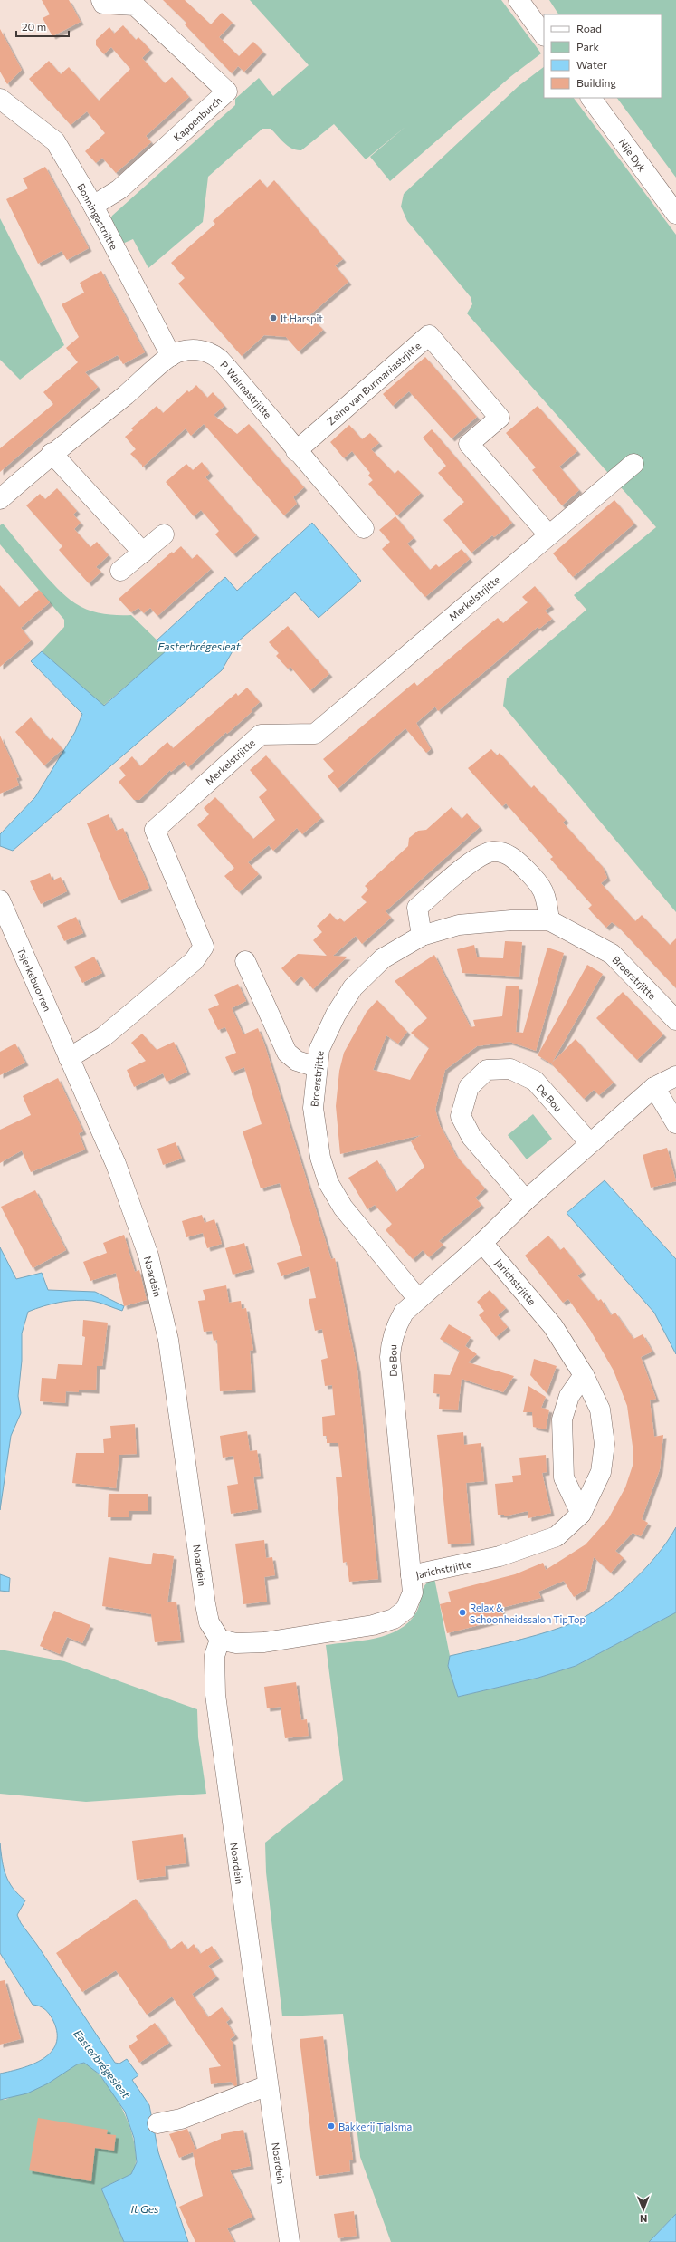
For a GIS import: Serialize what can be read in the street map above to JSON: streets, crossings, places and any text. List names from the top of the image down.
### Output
{
  "streets": {
    "street": [
      "Kappenburch",
      "Nije Dyk",
      "Bonningastrjitte",
      "Zeino van Burmaniastrjitte",
      "P. Walmastrjitte",
      "Merkelstrjitte",
      "Broerstrjitte",
      "Tsjerkebuorren",
      "De Bou",
      "Noardein",
      "Jarichstrjitte"
    ]
  },
  "crossings": [
    ["Kappenburch", "Bonningastrjitte"],
    ["Bonningastrjitte", "P. Walmastrjitte"],
    ["Zeino van Burmaniastrjitte", "P. Walmastrjitte"],
    ["Zeino van Burmaniastrjitte", "Merkelstrjitte"],
    ["Merkelstrjitte", "Tsjerkebuorren"],
    ["Merkelstrjitte", "Noardein"],
    ["Broerstrjitte", "De Bou"],
    ["Tsjerkebuorren", "Noardein"],
    ["De Bou", "Jarichstrjitte"],
    ["Noardein", "Jarichstrjitte"]
  ],
  "water": ["Easterbrégesleat", "It Ges"],
  "places": ["It Harspit", "Relax & Schoonheidssalon TipTop", "Bakkerij Tjalsma"],
  "legend": [
    "Road",
    "Park",
    "Water",
    "Building"
  ],
  "scale_bar": "20 m",
  "north": "bottom"
}
